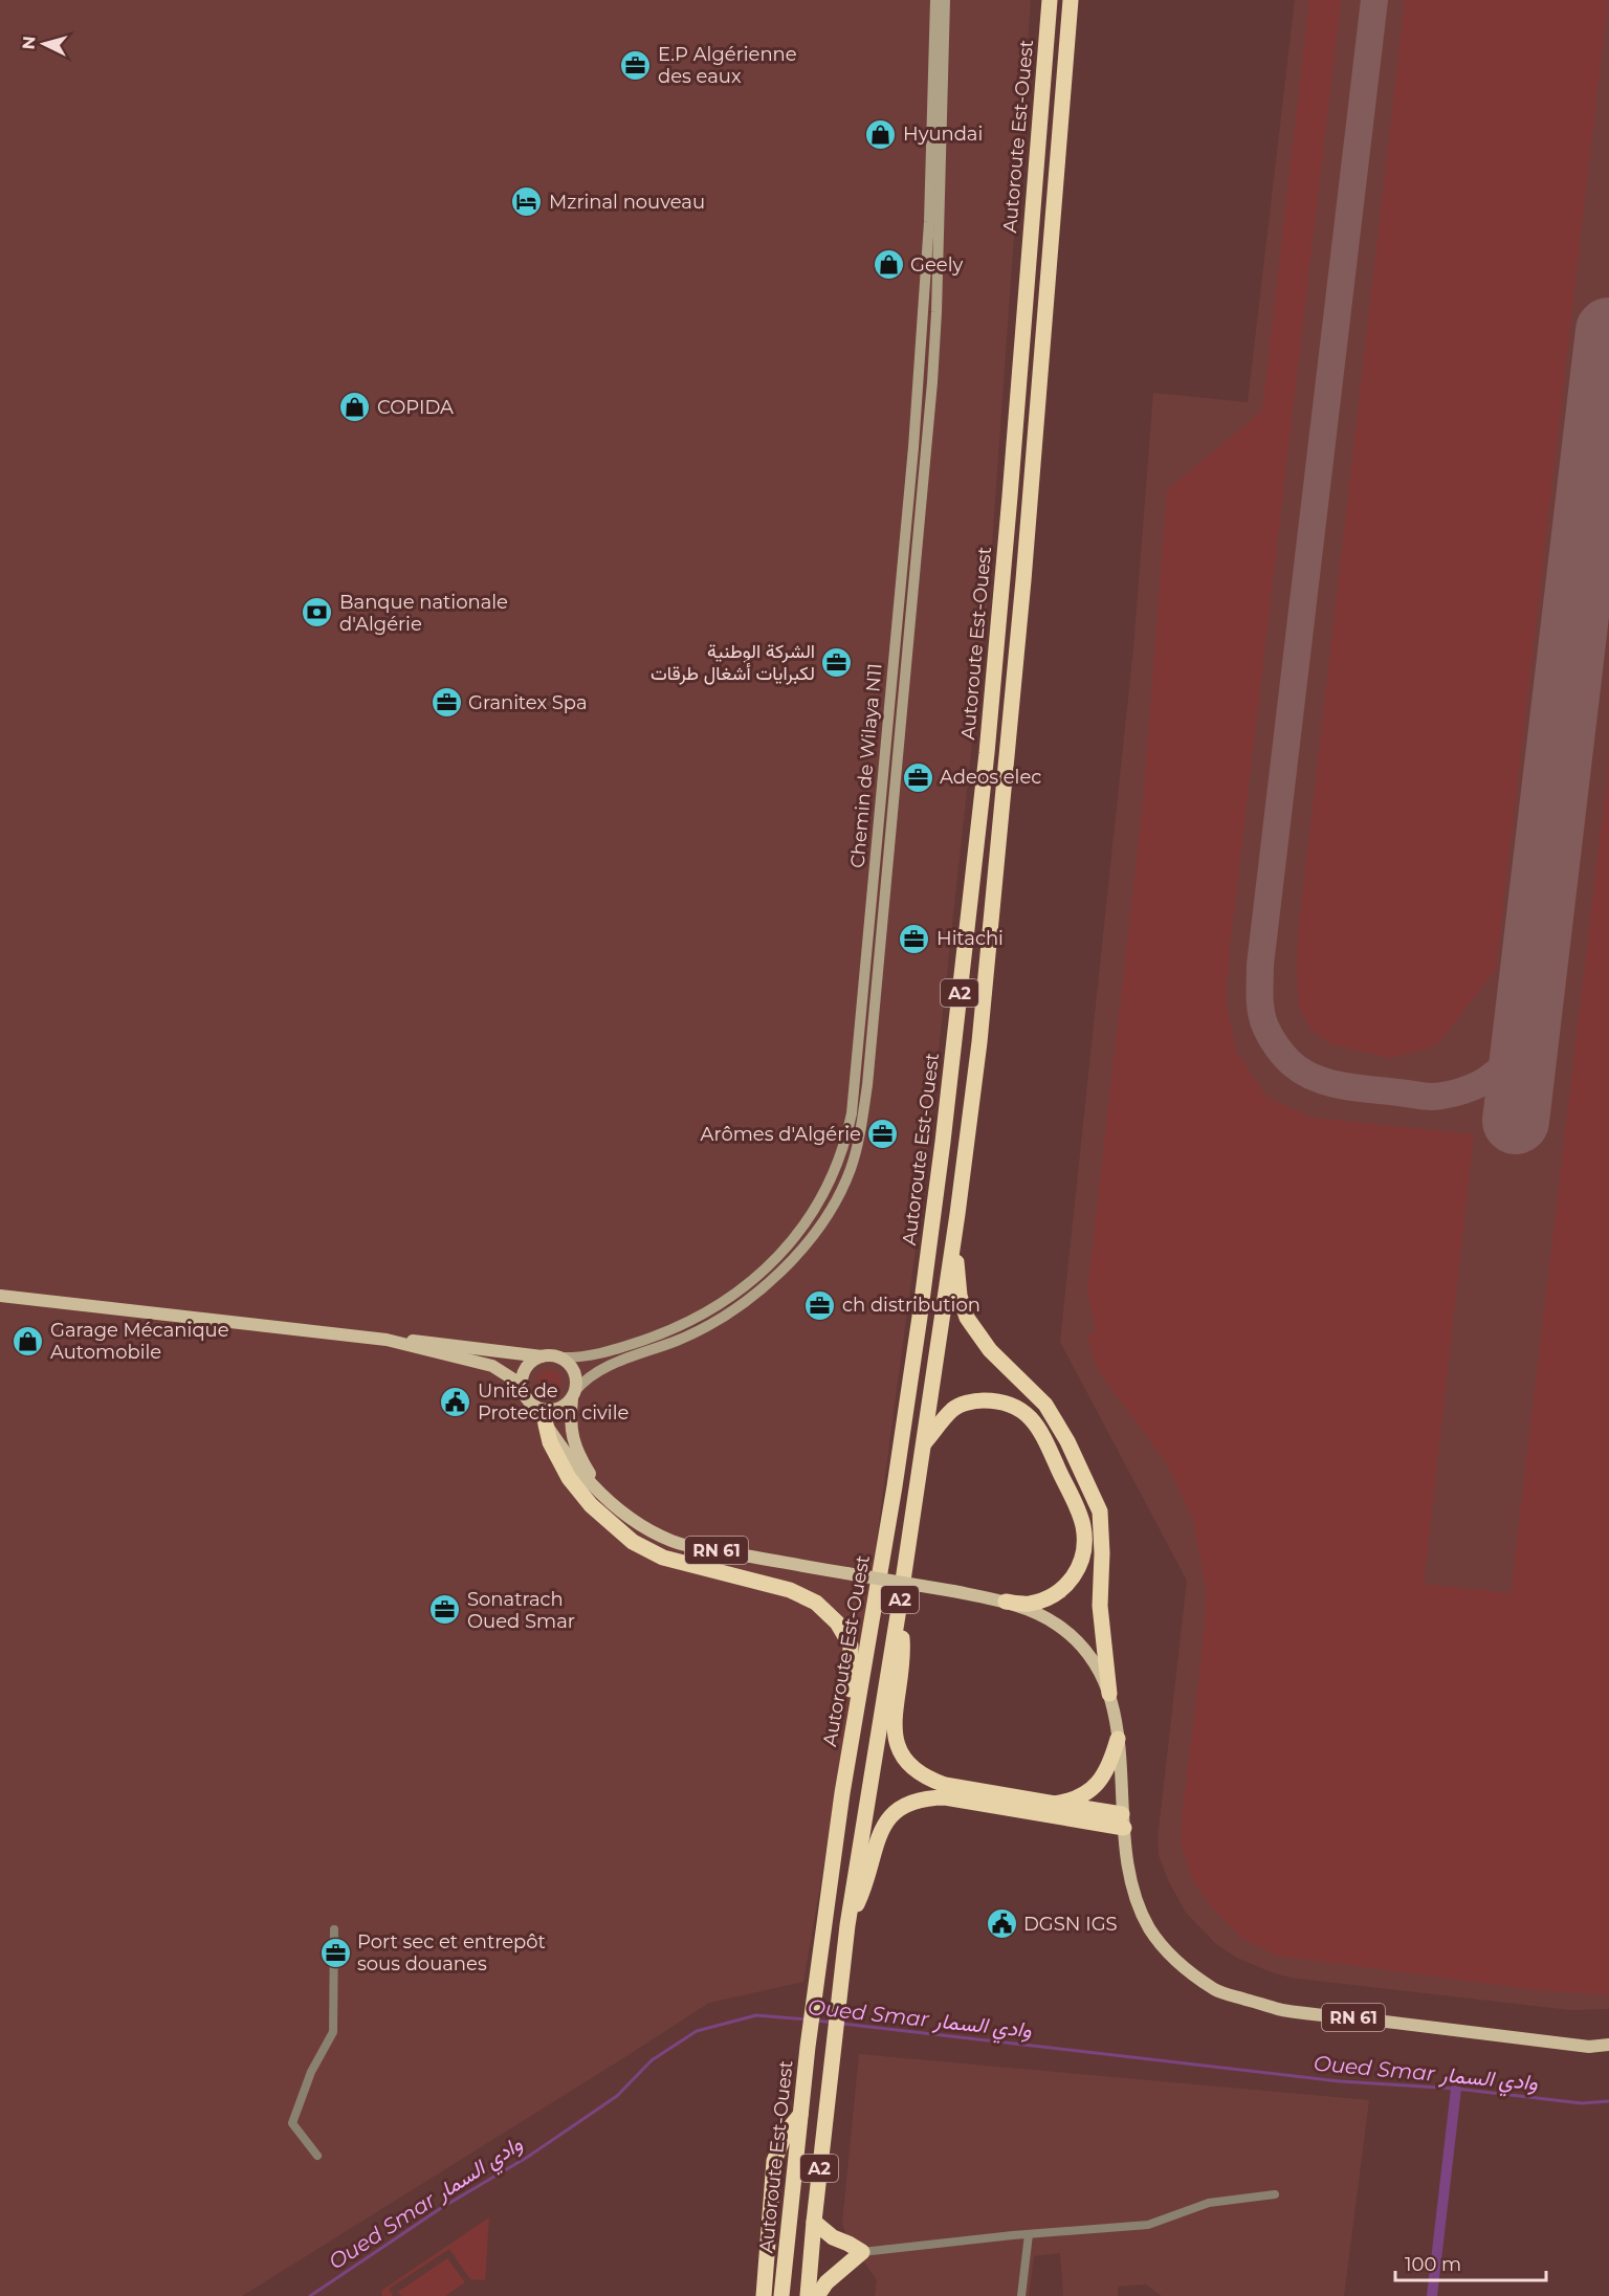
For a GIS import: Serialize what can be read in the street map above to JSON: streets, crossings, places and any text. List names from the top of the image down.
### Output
{
  "streets": {
    "highway": ["Autoroute Est-Ouest", "A2"],
    "main road": ["Chemin de Wilaya N11", "RN 61"]
  },
  "crossings": [
    ["Chemin de Wilaya N11", "RN 61"]
  ],
  "water": ["Oued Smar وادي السمار"],
  "places": {
    "office": [
      "E.P Algérienne des eaux",
      "الشركة الوطنية لكبرايات أشغال طرقات",
      "Granitex Spa",
      "Adeos elec",
      "Hitachi",
      "Arômes d'Algérie",
      "ch distribution",
      "Sonatrach Oued Smar",
      "Port sec et entrepôt sous douanes"
    ],
    "shop": [
      "Hyundai",
      "Geely",
      "COPIDA",
      "Garage Mécanique Automobile"
    ],
    "hotel": ["Mzrinal nouveau"],
    "bank": ["Banque nationale d'Algérie"],
    "public building": ["Unité de Protection civile", "DGSN IGS"]
  },
  "scale_bar": "100 m",
  "north": "left"
}
